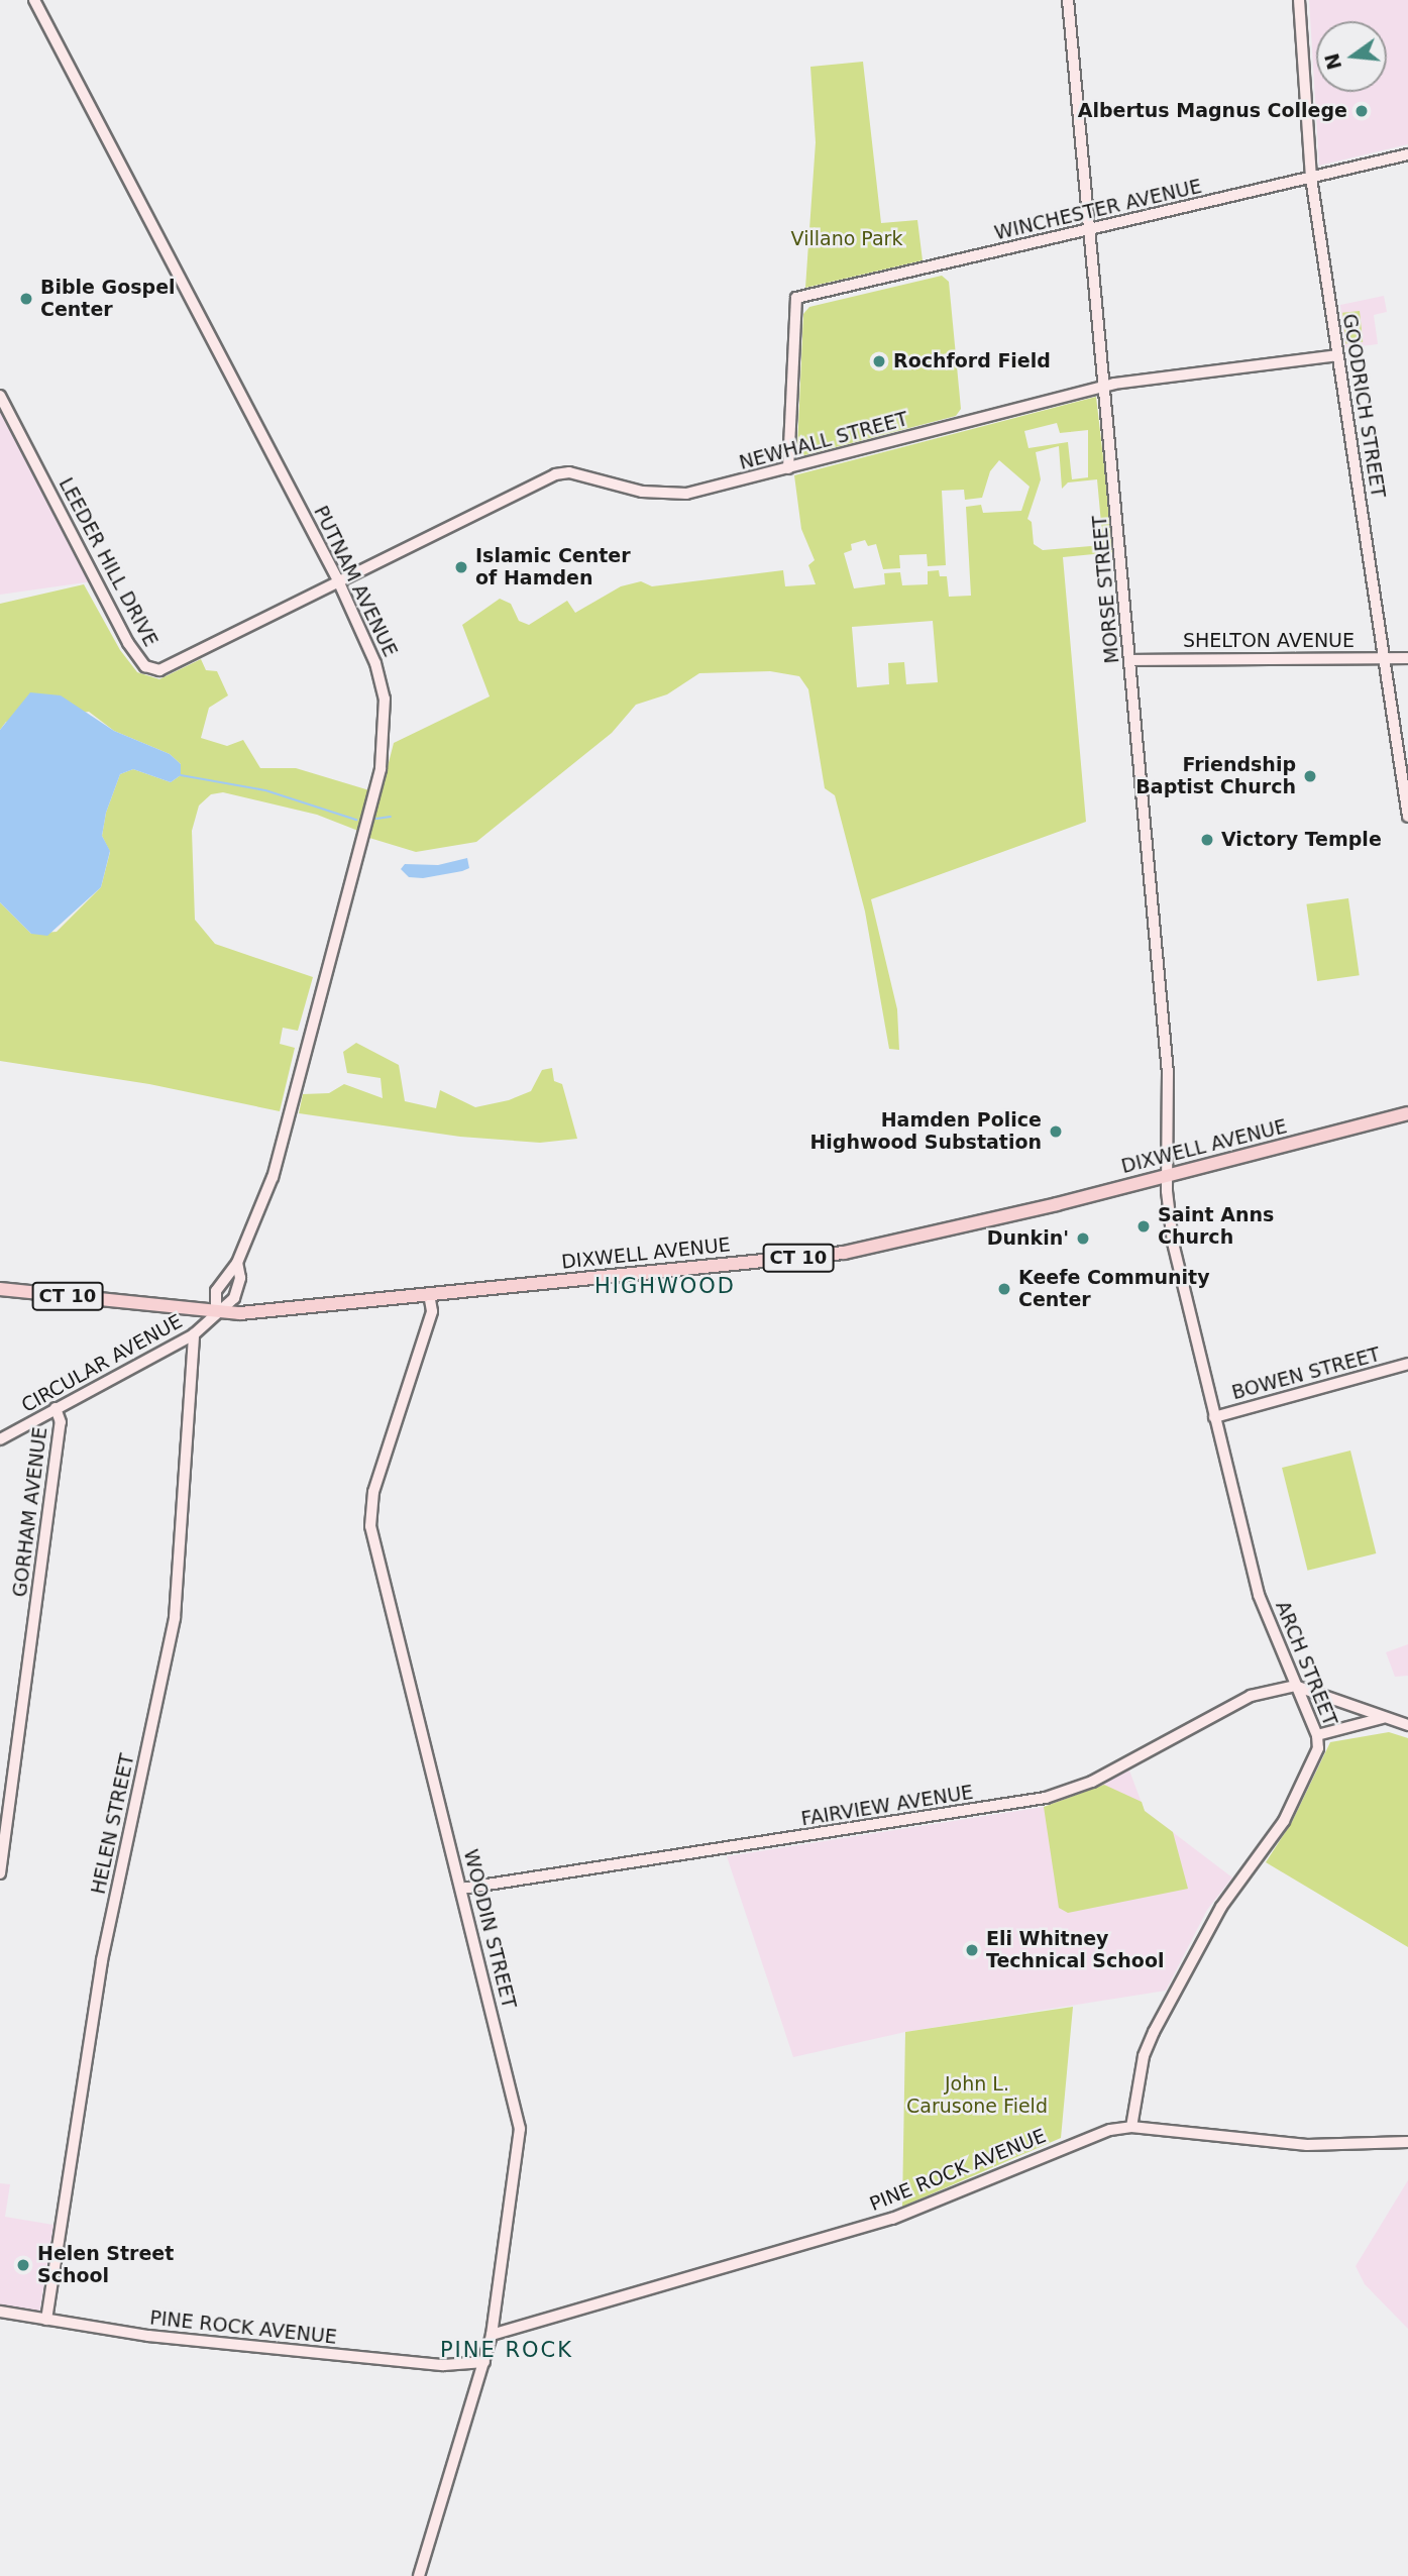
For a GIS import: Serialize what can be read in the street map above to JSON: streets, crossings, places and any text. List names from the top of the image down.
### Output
{
  "streets": {
    "main road": ["DIXWELL AVENUE", "CT 10"],
    "street": [
      "WINCHESTER AVENUE",
      "GOODRICH STREET",
      "NEWHALL STREET",
      "LEEDER HILL DRIVE",
      "PUTNAM AVENUE",
      "MORSE STREET",
      "SHELTON AVENUE",
      "CIRCULAR AVENUE",
      "BOWEN STREET",
      "GORHAM AVENUE",
      "ARCH STREET",
      "FAIRVIEW AVENUE",
      "HELEN STREET",
      "WOODIN STREET",
      "PINE ROCK AVENUE"
    ]
  },
  "crossings": [
    ["WINCHESTER AVENUE", "GOODRICH STREET"],
    ["WINCHESTER AVENUE", "NEWHALL STREET"],
    ["WINCHESTER AVENUE", "MORSE STREET"],
    ["GOODRICH STREET", "NEWHALL STREET"],
    ["GOODRICH STREET", "SHELTON AVENUE"],
    ["NEWHALL STREET", "LEEDER HILL DRIVE"],
    ["NEWHALL STREET", "PUTNAM AVENUE"],
    ["NEWHALL STREET", "MORSE STREET"],
    ["LEEDER HILL DRIVE", "PUTNAM AVENUE"],
    ["PUTNAM AVENUE", "DIXWELL AVENUE"],
    ["PUTNAM AVENUE", "CIRCULAR AVENUE"],
    ["MORSE STREET", "SHELTON AVENUE"],
    ["MORSE STREET", "DIXWELL AVENUE"],
    ["MORSE STREET", "ARCH STREET"],
    ["DIXWELL AVENUE", "CIRCULAR AVENUE"],
    ["DIXWELL AVENUE", "ARCH STREET"],
    ["DIXWELL AVENUE", "WOODIN STREET"],
    ["CIRCULAR AVENUE", "GORHAM AVENUE"],
    ["CIRCULAR AVENUE", "HELEN STREET"],
    ["BOWEN STREET", "ARCH STREET"],
    ["ARCH STREET", "FAIRVIEW AVENUE"],
    ["ARCH STREET", "PINE ROCK AVENUE"],
    ["FAIRVIEW AVENUE", "WOODIN STREET"],
    ["HELEN STREET", "PINE ROCK AVENUE"],
    ["WOODIN STREET", "PINE ROCK AVENUE"]
  ],
  "districts": ["HIGHWOOD", "PINE ROCK"],
  "parks": ["Villano Park", "John L. Carusone Field"],
  "places": [
    "Albertus Magnus College",
    "Bible Gospel Center",
    "Rochford Field",
    "Islamic Center of Hamden",
    "Friendship Baptist Church",
    "Victory Temple",
    "Hamden Police Highwood Substation",
    "Saint Anns Church",
    "Dunkin'",
    "Keefe Community Center",
    "Eli Whitney Technical School",
    "Helen Street School"
  ],
  "north": "left"
}
